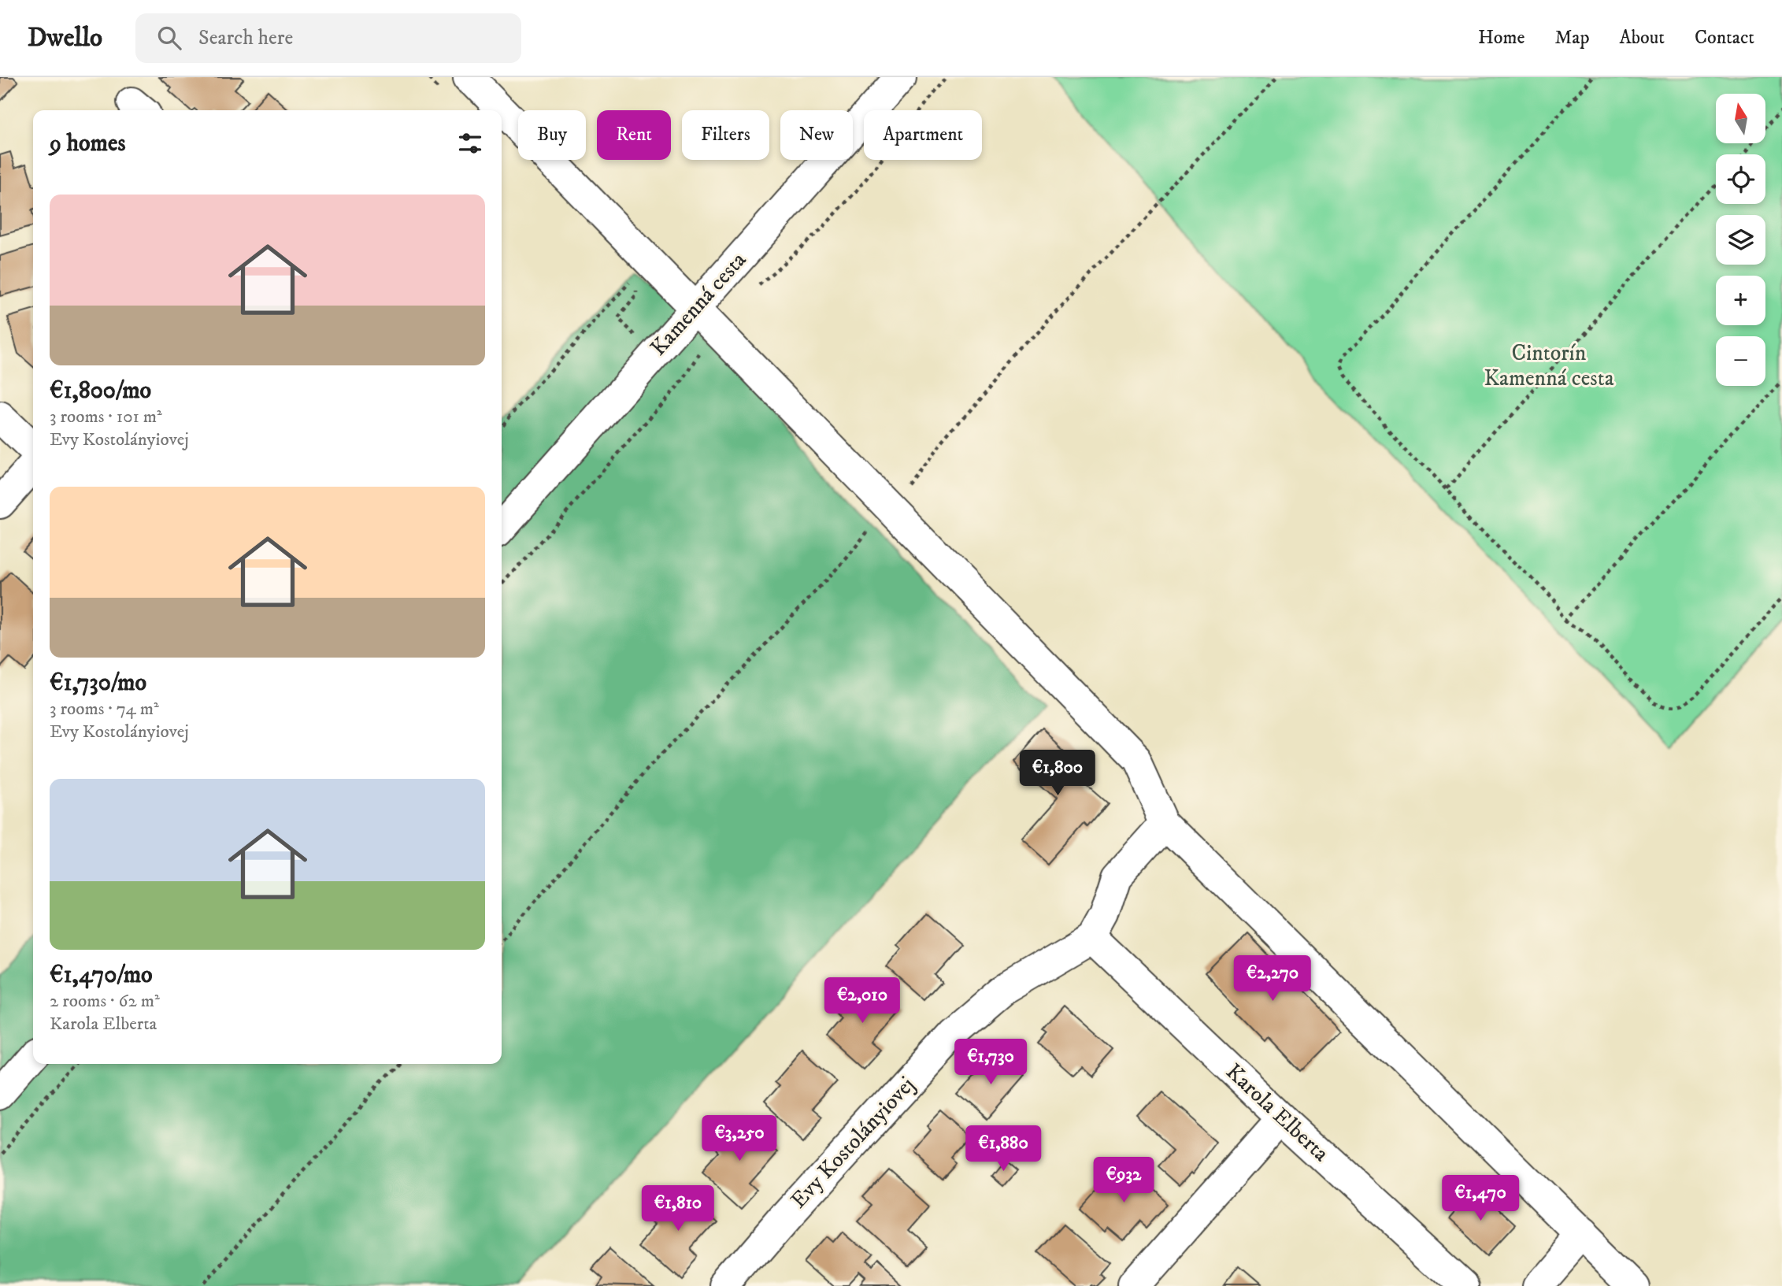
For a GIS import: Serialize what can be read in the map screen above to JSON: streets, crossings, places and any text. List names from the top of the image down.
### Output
{
  "streets": {
    "street": ["Kamenná cesta", "Karola Elberta", "Evy Kostolányiovej"]
  },
  "crossings": [
    ["Karola Elberta", "Evy Kostolányiovej"]
  ],
  "parks": ["Cintorín Kamenná cesta"],
  "north": "top",
  "page": {
    "header": "Dwello",
    "search": "Search here",
    "nav": [
      "Home",
      "Map",
      "About",
      "Contact"
    ],
    "map_buttons": ["+", "−"],
    "chip": [
      "Buy",
      "Rent",
      "Filters",
      "New",
      "Apartment"
    ],
    "heading": "9 homes",
    "list": [
      {
        "name": "€1,800/mo",
        "note": "3 rooms · 101 m² · Evy Kostolányiovej"
      },
      {
        "name": "€1,730/mo",
        "note": "3 rooms · 74 m² · Evy Kostolányiovej"
      },
      {
        "name": "€1,470/mo",
        "note": "2 rooms · 62 m² · Karola Elberta"
      }
    ],
    "price": [
      "€1,800",
      "€2,270",
      "€2,010",
      "€1,730",
      "€3,250",
      "€1,880",
      "€932",
      "€1,470",
      "€1,810"
    ]
  }
}
